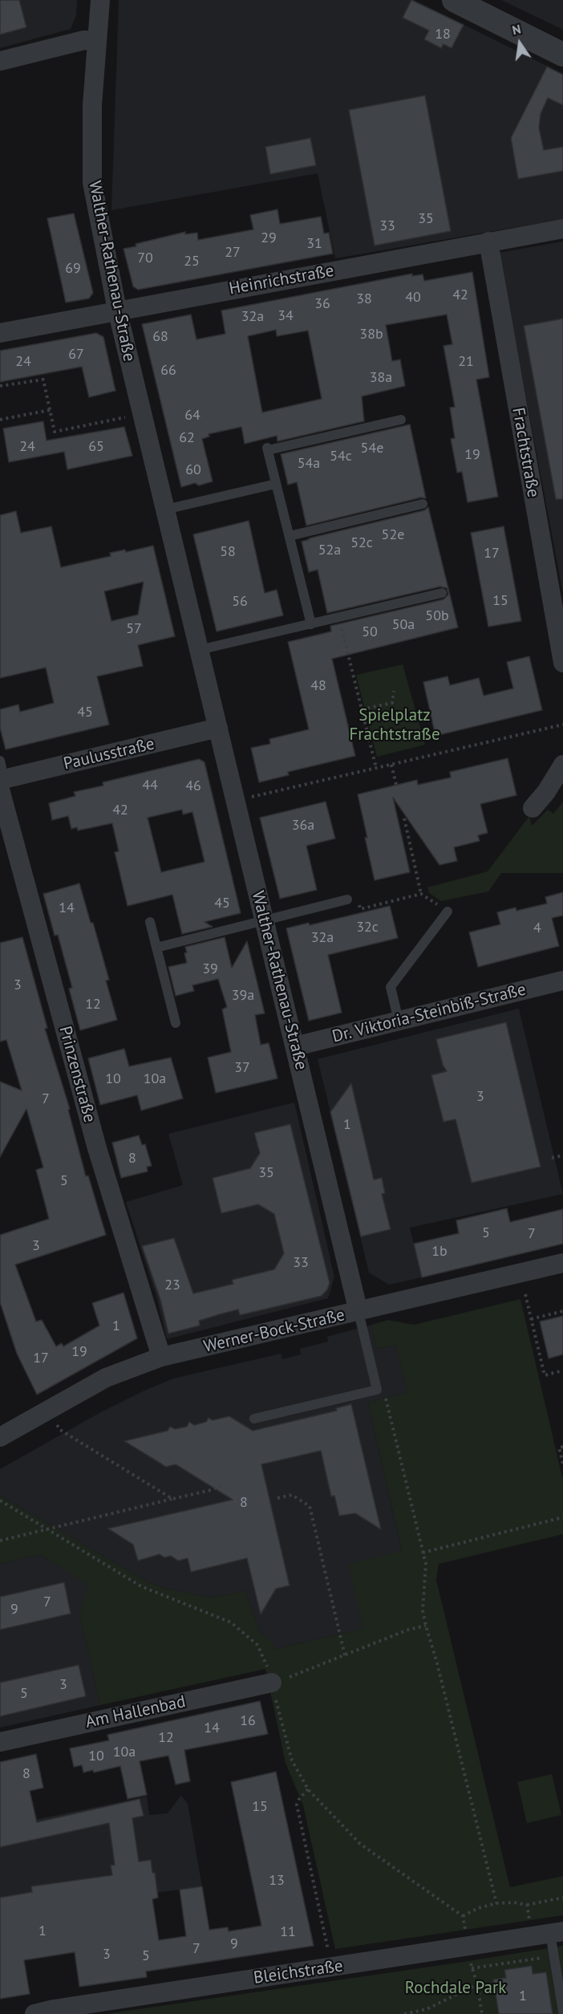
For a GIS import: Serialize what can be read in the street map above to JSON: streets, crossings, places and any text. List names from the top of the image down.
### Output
{
  "streets": {
    "street": [
      "Walther-Rathenau-Straße",
      "Heinrichstraße",
      "Frachtstraße",
      "Paulusstraße",
      "Dr. Viktoria-Steinbiß-Straße",
      "Prinzenstraße",
      "Werner-Bock-Straße",
      "Am Hallenbad",
      "Bleichstraße"
    ]
  },
  "crossings": [
    ["Walther-Rathenau-Straße", "Heinrichstraße"],
    ["Walther-Rathenau-Straße", "Paulusstraße"],
    ["Walther-Rathenau-Straße", "Dr. Viktoria-Steinbiß-Straße"],
    ["Walther-Rathenau-Straße", "Werner-Bock-Straße"],
    ["Heinrichstraße", "Frachtstraße"],
    ["Paulusstraße", "Prinzenstraße"],
    ["Prinzenstraße", "Werner-Bock-Straße"]
  ],
  "parks": ["Spielplatz Frachtstraße", "Rochdale Park"],
  "house_numbers": [
    "18",
    "35",
    "33",
    "29",
    "31",
    "27",
    "70",
    "25",
    "69",
    "42",
    "40",
    "38",
    "36",
    "34",
    "32a",
    "38b",
    "68",
    "67",
    "24",
    "21",
    "66",
    "38a",
    "64",
    "62",
    "24",
    "65",
    "54e",
    "19",
    "54c",
    "54a",
    "60",
    "52e",
    "52c",
    "52a",
    "58",
    "17",
    "15",
    "56",
    "50b",
    "50a",
    "57",
    "50",
    "48",
    "45",
    "44",
    "46",
    "42",
    "36a",
    "45",
    "14",
    "32c",
    "4",
    "32a",
    "39",
    "3",
    "39a",
    "12",
    "37",
    "10",
    "10a",
    "3",
    "7",
    "1",
    "8",
    "35",
    "5",
    "5",
    "7",
    "3",
    "1b",
    "33",
    "23",
    "1",
    "19",
    "17",
    "8",
    "7",
    "9",
    "3",
    "5",
    "16",
    "14",
    "12",
    "10a",
    "10",
    "8",
    "15",
    "13",
    "1",
    "11",
    "9",
    "7",
    "3",
    "5",
    "1"
  ],
  "north": "top"
}
